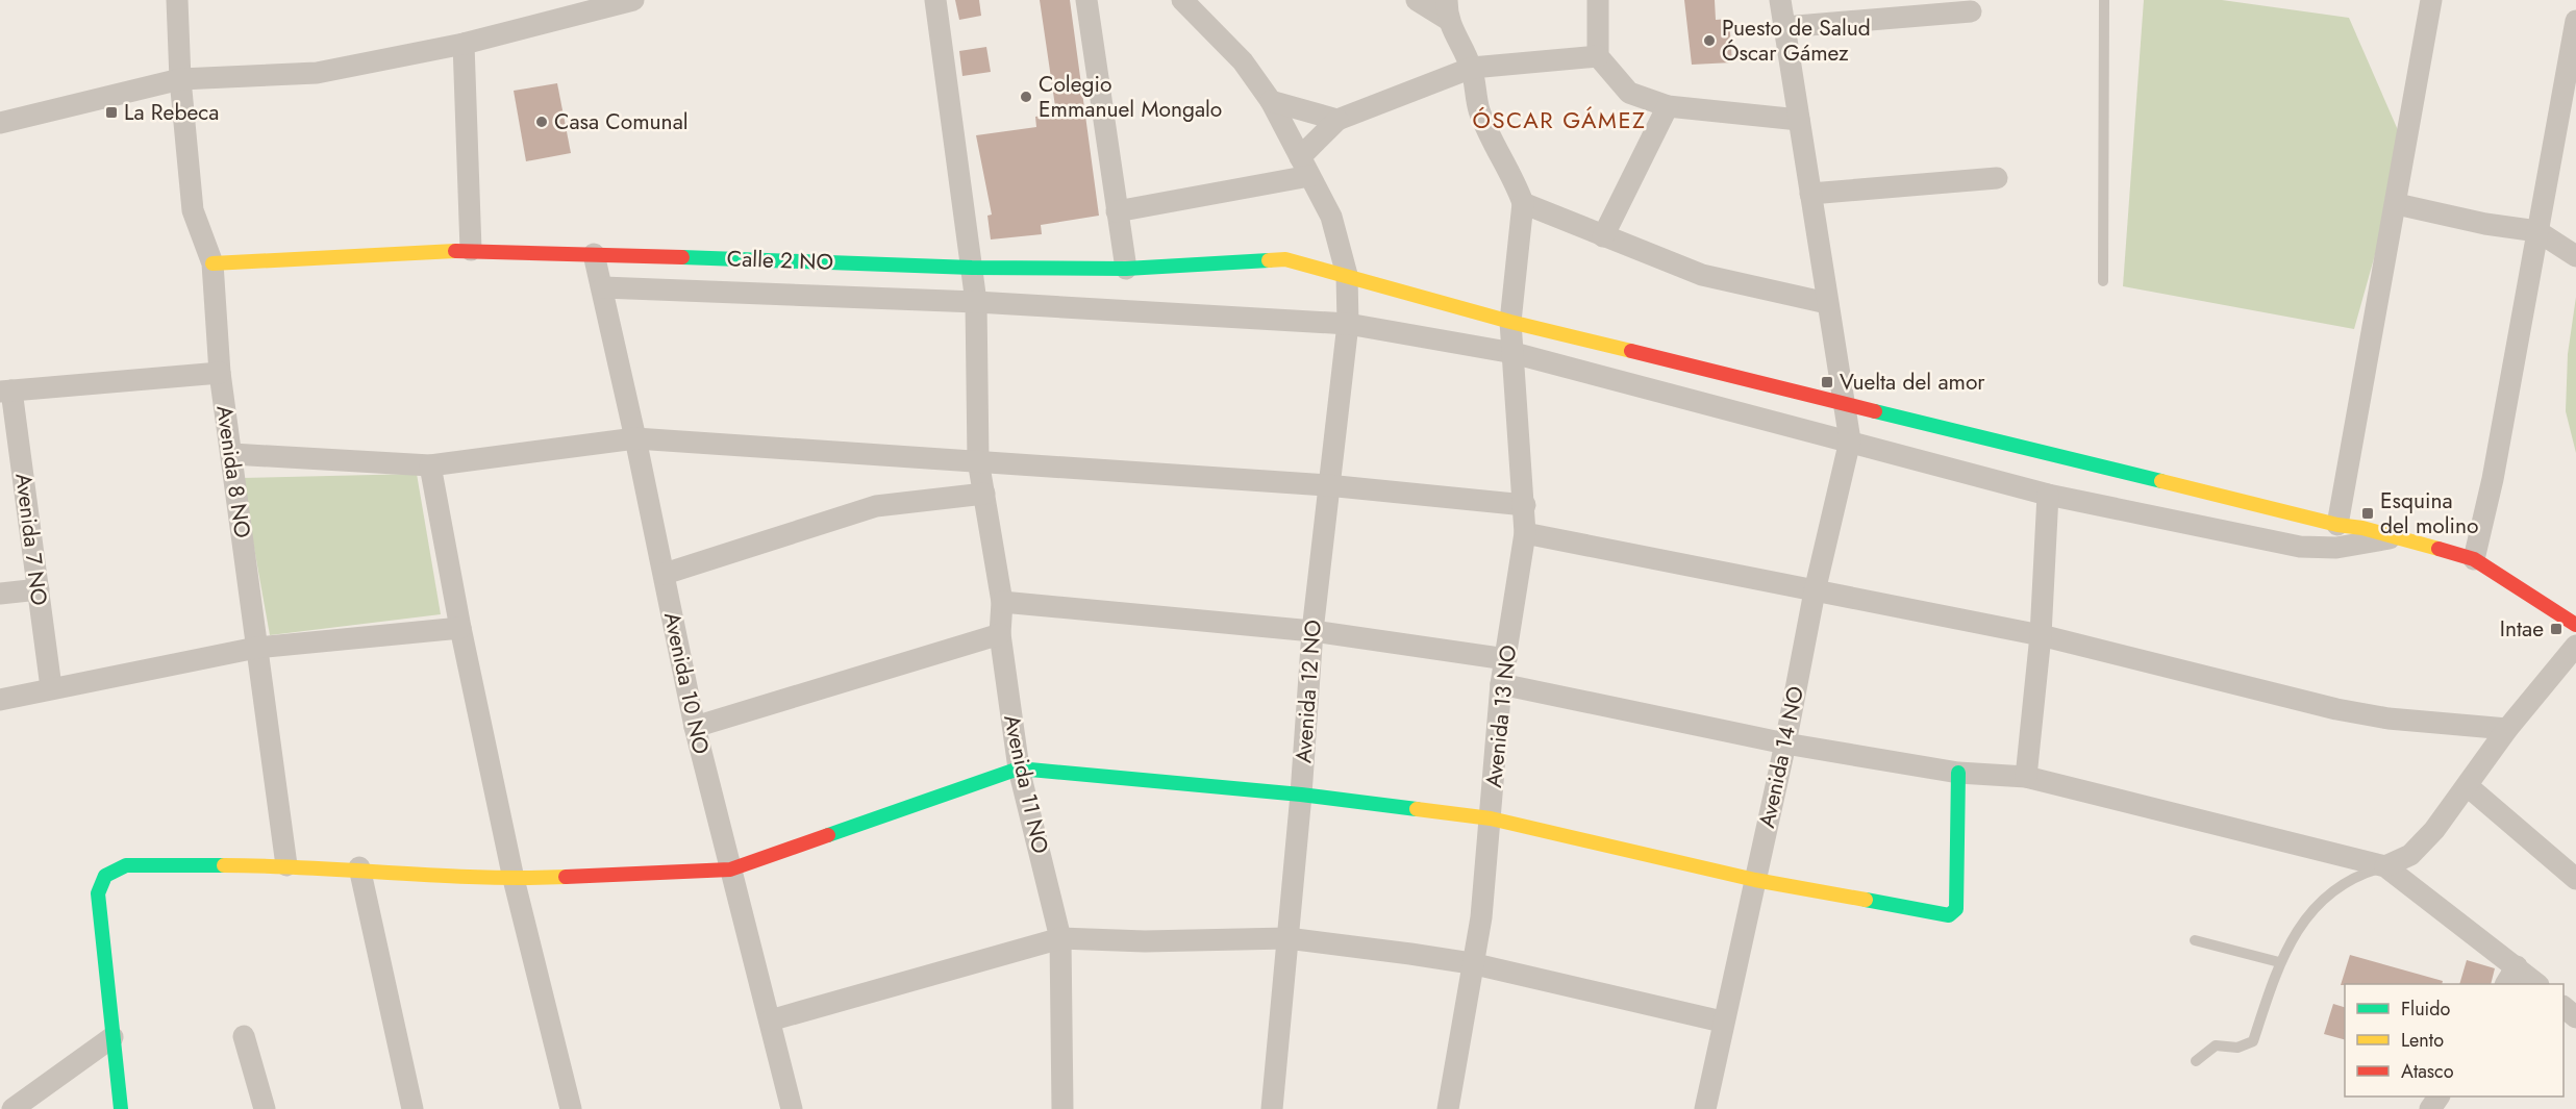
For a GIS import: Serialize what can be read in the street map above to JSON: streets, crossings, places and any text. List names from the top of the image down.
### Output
{
  "streets": {
    "street": [
      "Calle 2 NO",
      "Avenida 8 NO",
      "Avenida 7 NO",
      "Avenida 10 NO",
      "Avenida 12 NO",
      "Avenida 13 NO",
      "Avenida 14 NO",
      "Avenida 11 NO"
    ]
  },
  "crossings": [
    ["Calle 2 NO", "Avenida 8 NO"],
    ["Calle 2 NO", "Avenida 10 NO"],
    ["Calle 2 NO", "Avenida 12 NO"],
    ["Calle 2 NO", "Avenida 13 NO"],
    ["Calle 2 NO", "Avenida 14 NO"],
    ["Calle 2 NO", "Avenida 11 NO"]
  ],
  "districts": ["ÓSCAR GÁMEZ"],
  "places": {
    "other": ["Puesto de Salud Óscar Gámez", "Colegio Emmanuel Mongalo", "Casa Comunal"],
    "transit": [
      "La Rebeca",
      "Vuelta del amor",
      "Esquina del molino",
      "Intae"
    ]
  },
  "legend": ["Fluido", "Lento", "Atasco"]
}
